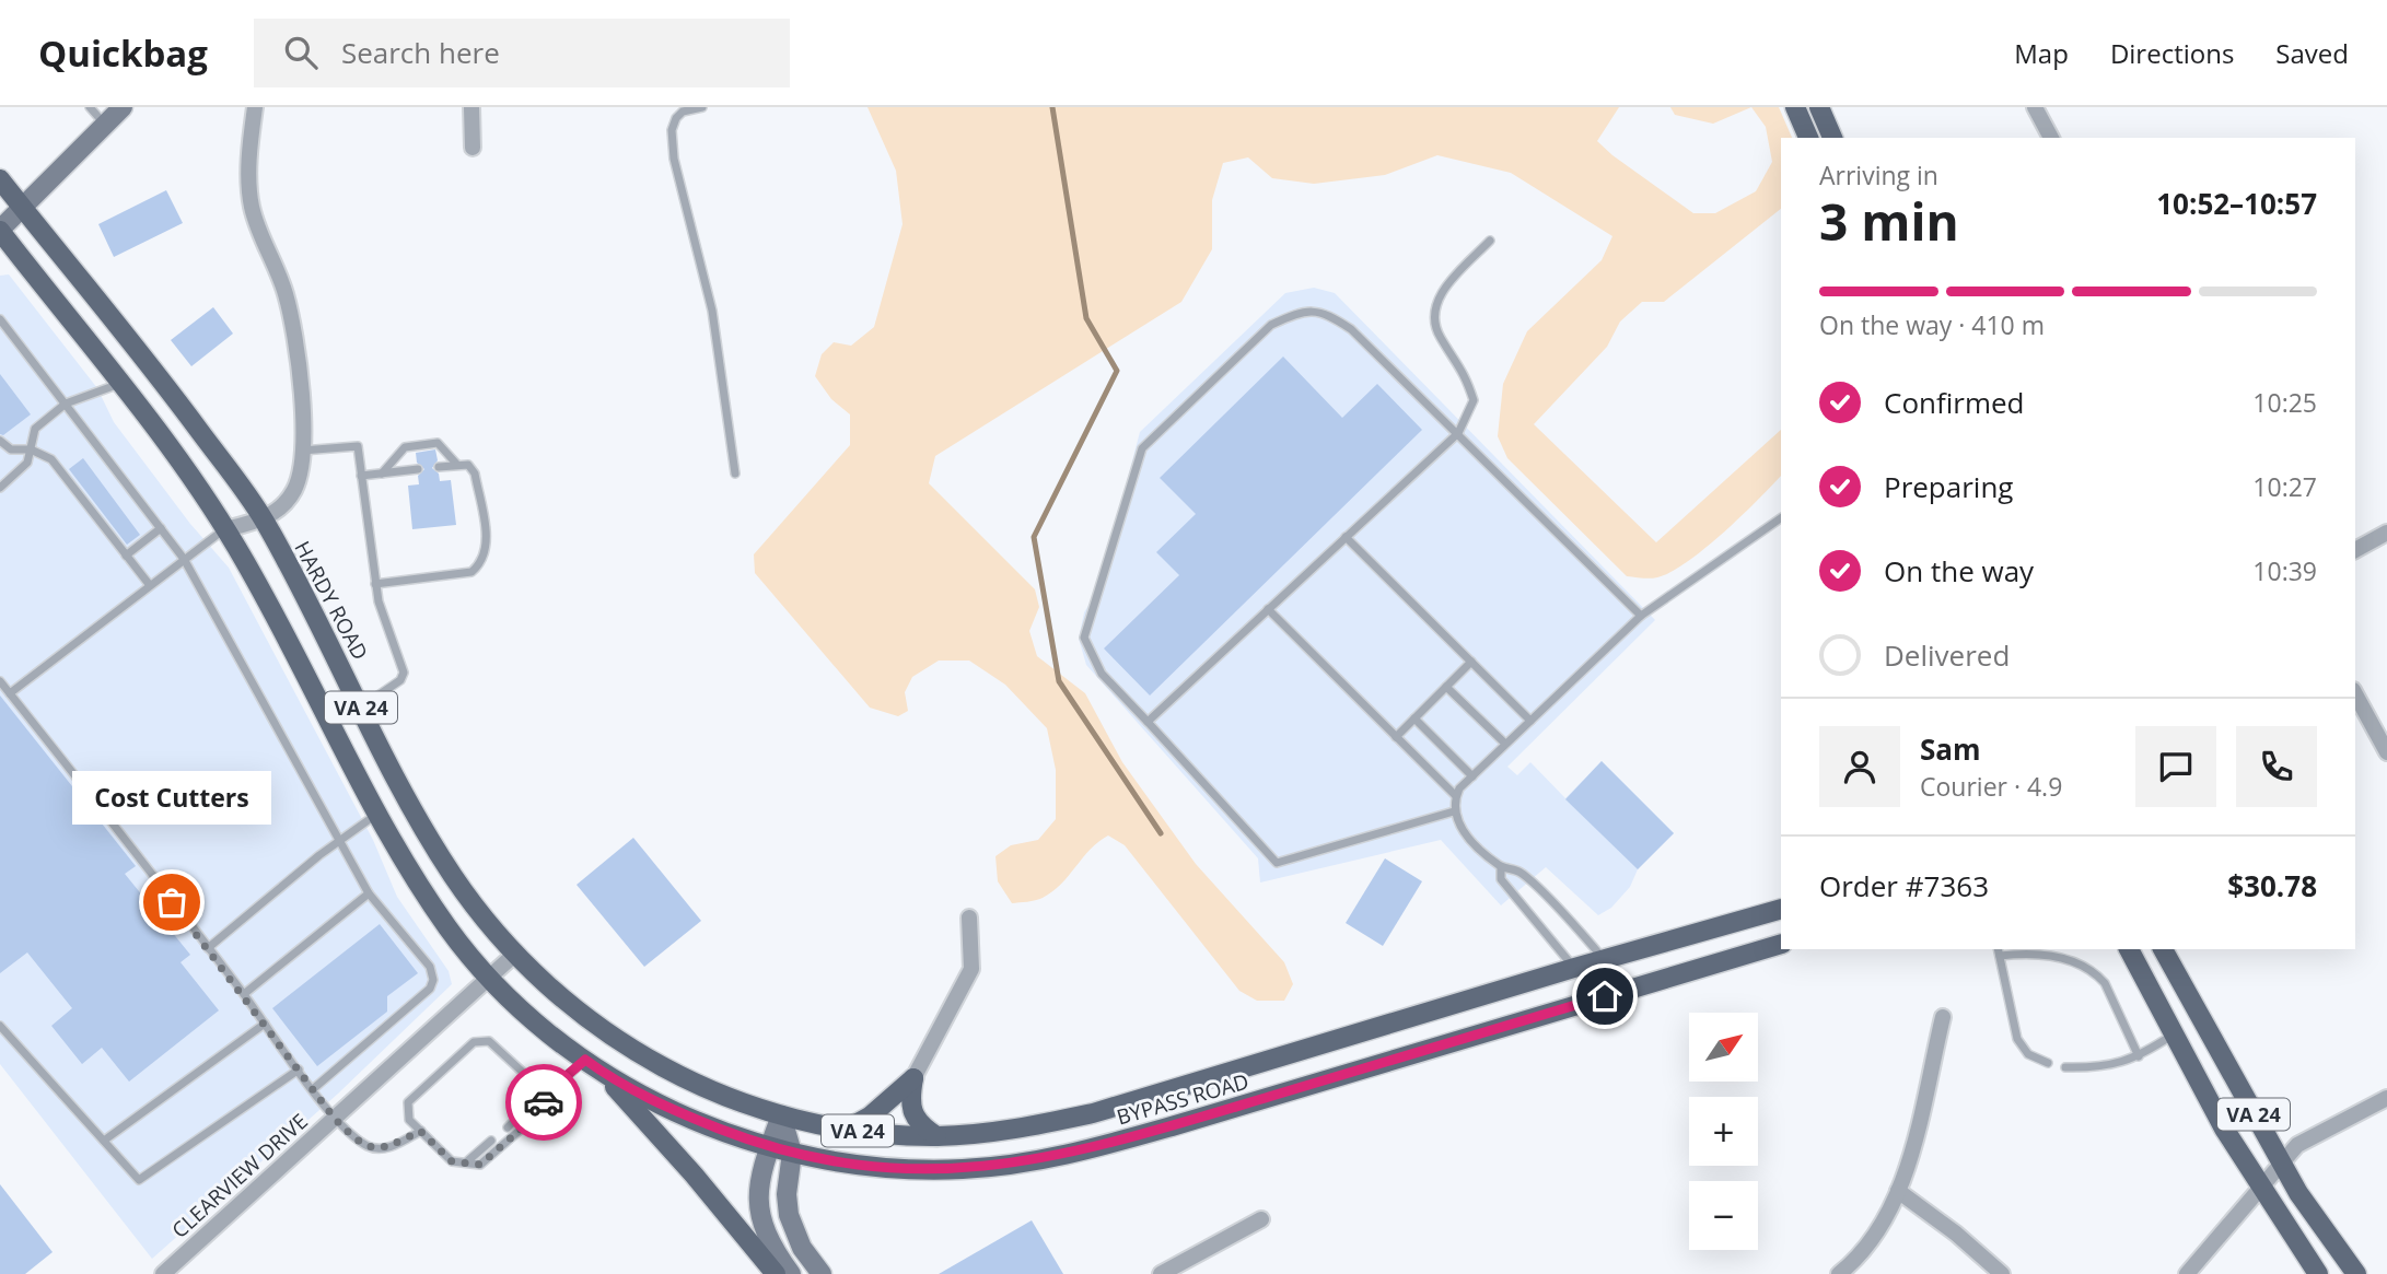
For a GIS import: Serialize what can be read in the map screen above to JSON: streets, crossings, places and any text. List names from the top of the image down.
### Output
{
  "streets": {
    "main road": ["HARDY ROAD", "VA 24", "BYPASS ROAD"],
    "street": ["CLEARVIEW DRIVE"]
  },
  "crossings": [
    ["HARDY ROAD", "BYPASS ROAD"],
    ["HARDY ROAD", "CLEARVIEW DRIVE"],
    ["VA 24", "BYPASS ROAD"],
    ["VA 24", "CLEARVIEW DRIVE"]
  ],
  "places": ["Cost Cutters"],
  "north": "top right",
  "page": {
    "header": "Quickbag",
    "search": "Search here",
    "nav": ["Map", "Directions", "Saved"],
    "heading": ["3 min", "Arriving in", "10:52–10:57"],
    "panel": [
      "Sam",
      "Courier · 4.9",
      "Order #7363",
      "$30.78"
    ],
    "bar": "On the way · 410 m",
    "list": [
      ["Confirmed", "10:25"],
      ["Preparing", "10:27"],
      ["On the way", "10:39"],
      "Delivered"
    ],
    "bubble": "Cost Cutters",
    "map_buttons": ["+", "−"]
  }
}
